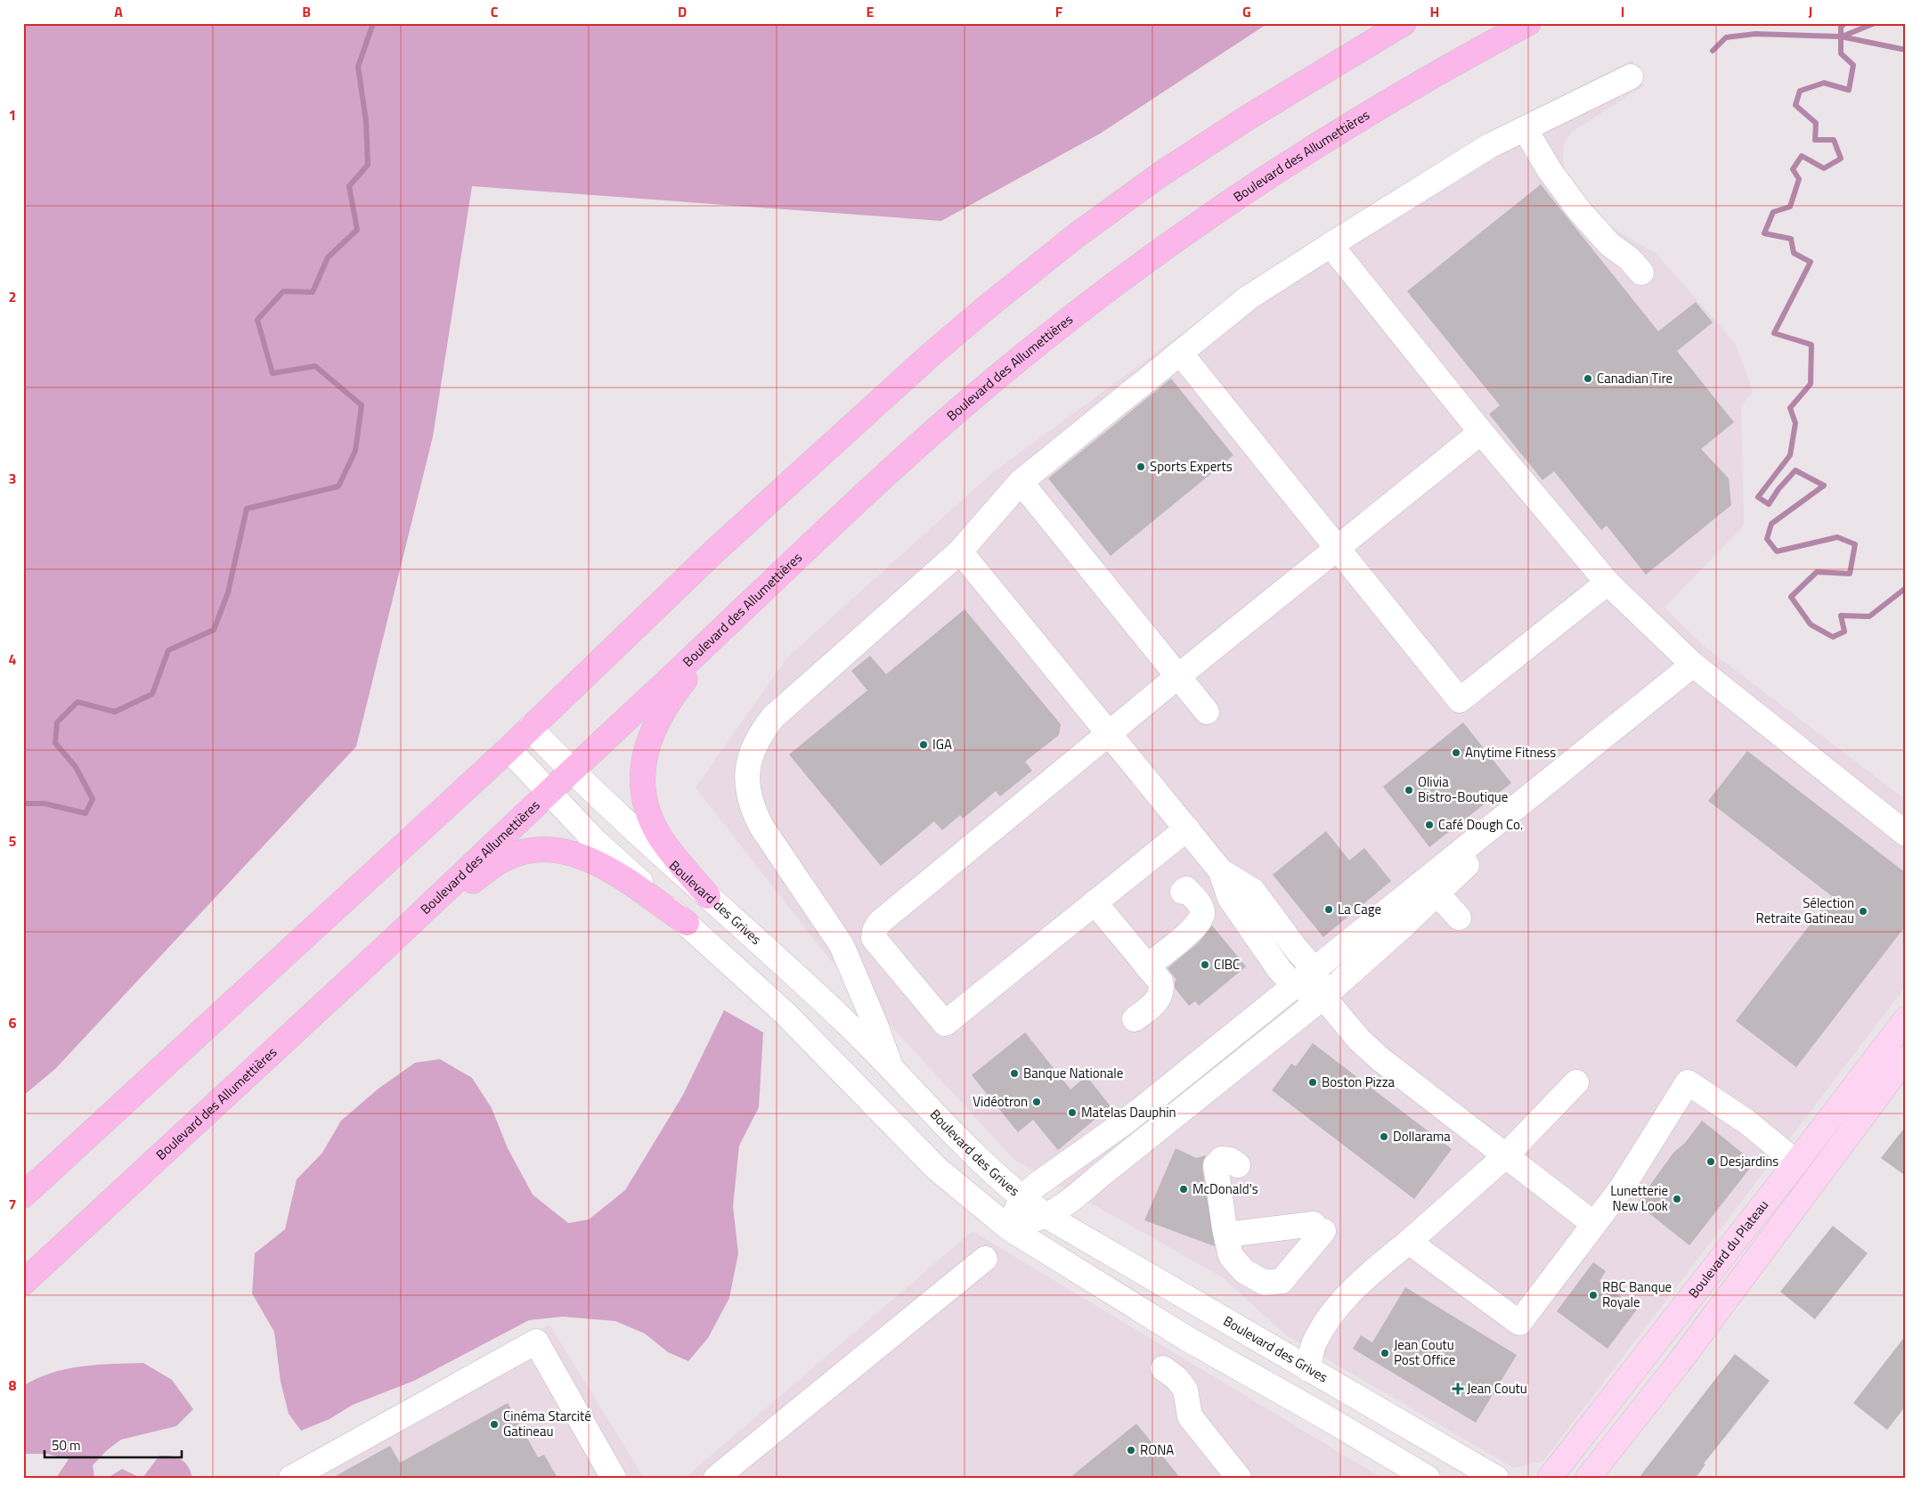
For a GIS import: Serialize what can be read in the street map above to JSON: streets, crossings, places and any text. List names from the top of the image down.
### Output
{
  "streets": {
    "highway": ["Boulevard des Allumettières"],
    "main road": ["Boulevard du Plateau"],
    "street": ["Boulevard des Grives"]
  },
  "crossings": [
    ["Boulevard des Allumettières", "Boulevard des Grives"]
  ],
  "places": {
    "other": [
      "Canadian Tire",
      "Sports Experts",
      "IGA",
      "Anytime Fitness",
      "Olivia Bistro-Boutique",
      "Café Dough Co.",
      "La Cage",
      "Sélection Retraite Gatineau",
      "CIBC",
      "Banque Nationale",
      "Boston Pizza",
      "Vidéotron",
      "Matelas Dauphin",
      "Dollarama",
      "Desjardins",
      "McDonald's",
      "Lunetterie New Look",
      "RBC Banque Royale",
      "Jean Coutu Post Office",
      "Cinéma Starcité Gatineau",
      "RONA"
    ],
    "health": ["Jean Coutu"]
  },
  "scale_bar": "50 m",
  "grid": {
    "columns": [
      "A",
      "B",
      "C",
      "D",
      "E",
      "F",
      "G",
      "H",
      "I",
      "J"
    ],
    "rows": [
      "1",
      "2",
      "3",
      "4",
      "5",
      "6",
      "7",
      "8"
    ]
  }
}
